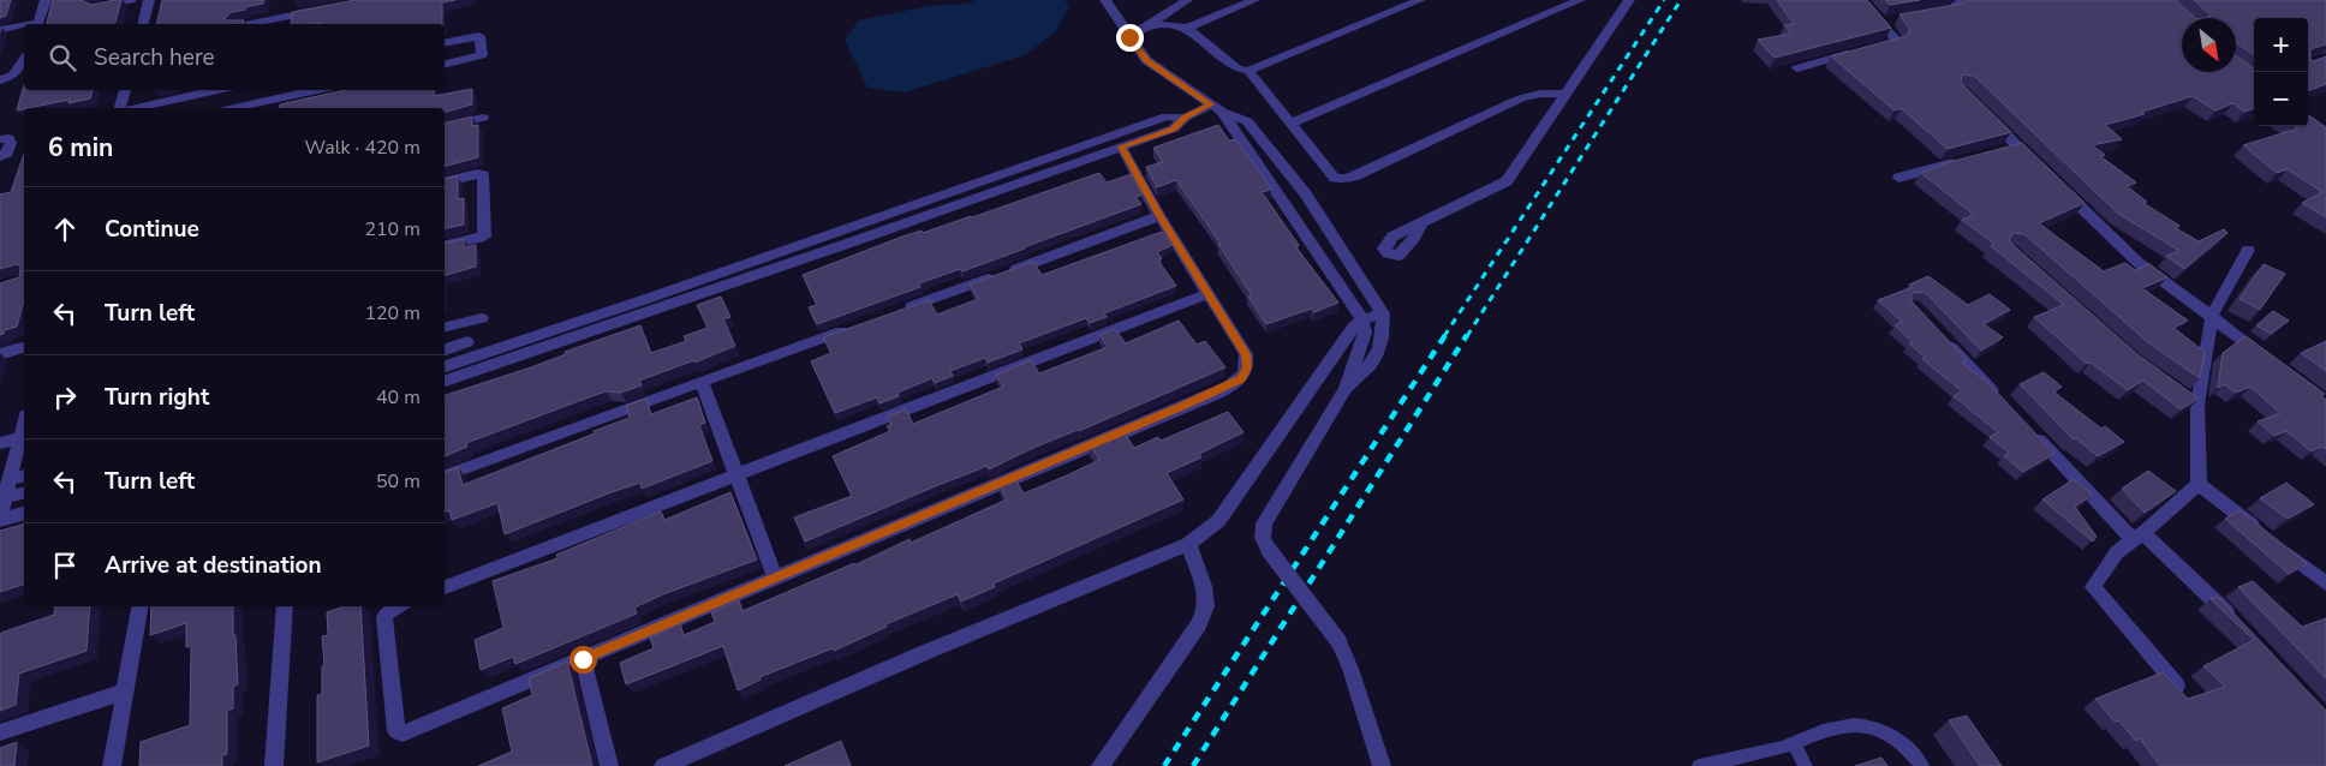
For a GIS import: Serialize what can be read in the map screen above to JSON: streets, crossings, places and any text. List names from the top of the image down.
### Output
{
  "north": "bottom right",
  "page": {
    "map_buttons": ["+", "−"],
    "search": "Search here",
    "heading": ["6 min", "Walk · 420 m"],
    "list": [
      ["Continue", "210 m"],
      ["Turn left", "120 m"],
      ["Turn right", "40 m"],
      ["Turn left", "50 m"],
      "Arrive at destination"
    ]
  }
}
